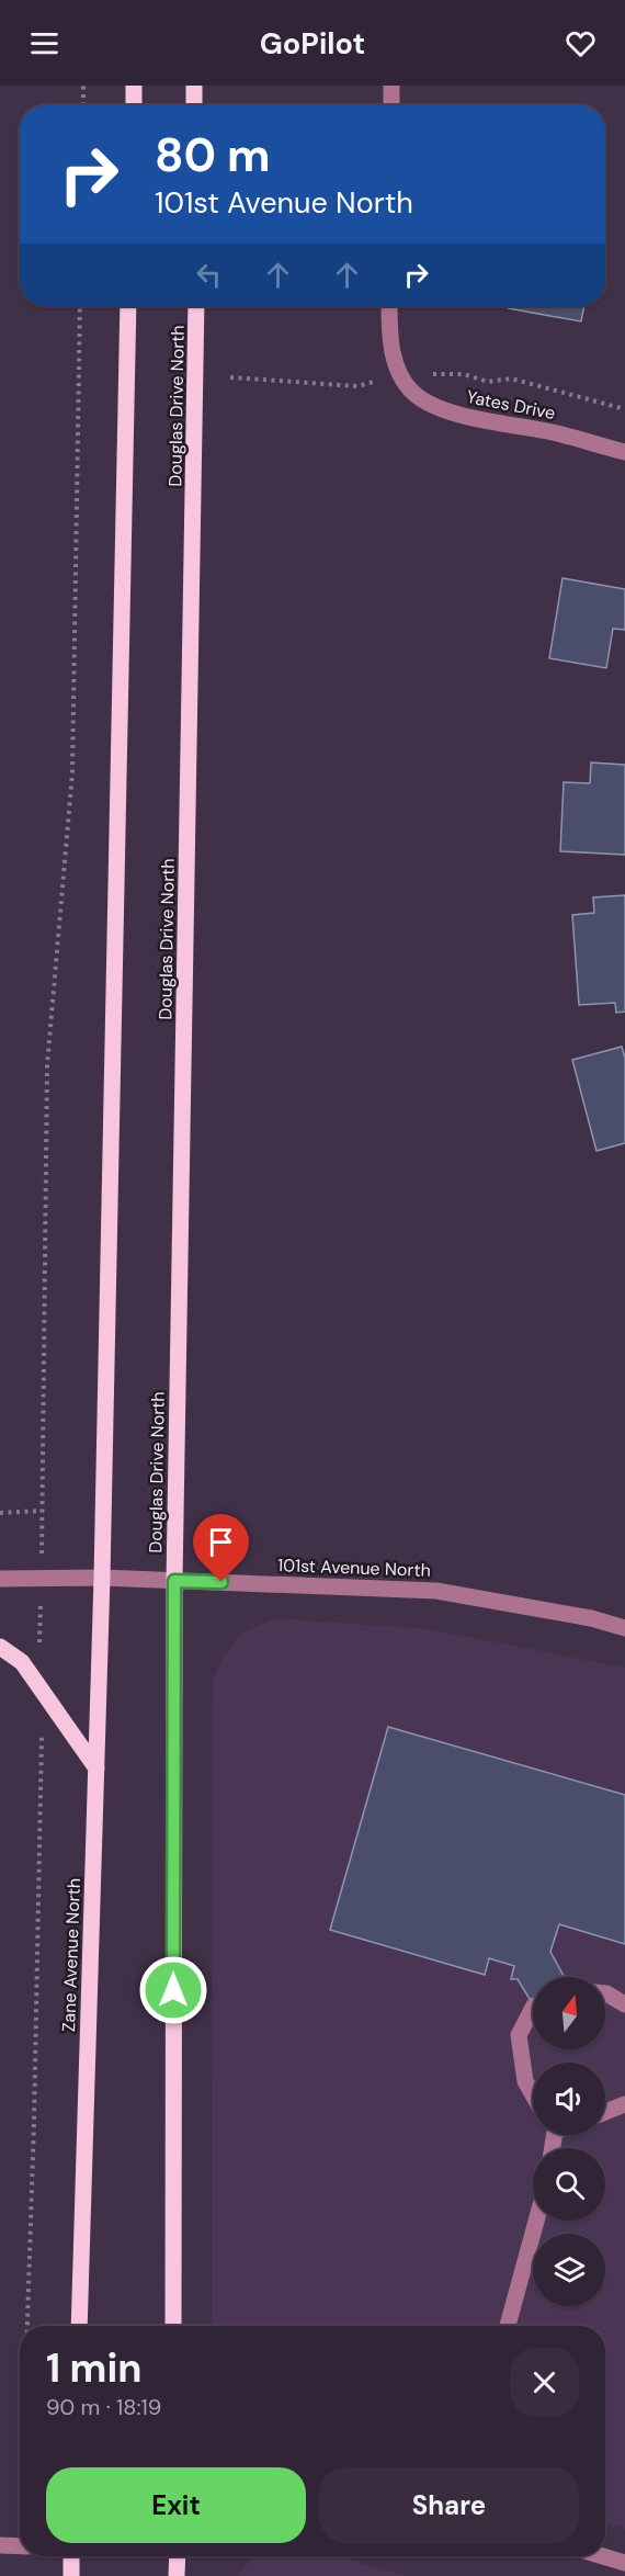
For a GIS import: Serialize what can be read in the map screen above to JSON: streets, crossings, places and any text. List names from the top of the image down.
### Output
{
  "streets": {
    "main road": ["Douglas Drive North", "Zane Avenue North"],
    "street": ["Yates Drive", "101st Avenue North"]
  },
  "crossings": [
    ["Douglas Drive North", "101st Avenue North"],
    ["101st Avenue North", "Zane Avenue North"]
  ],
  "north": "top",
  "page": {
    "header": "GoPilot",
    "turn": ["80 m", "101st Avenue North"],
    "heading": ["1 min", "90 m · 18:19"],
    "buttons": ["Exit", "Share"]
  }
}
